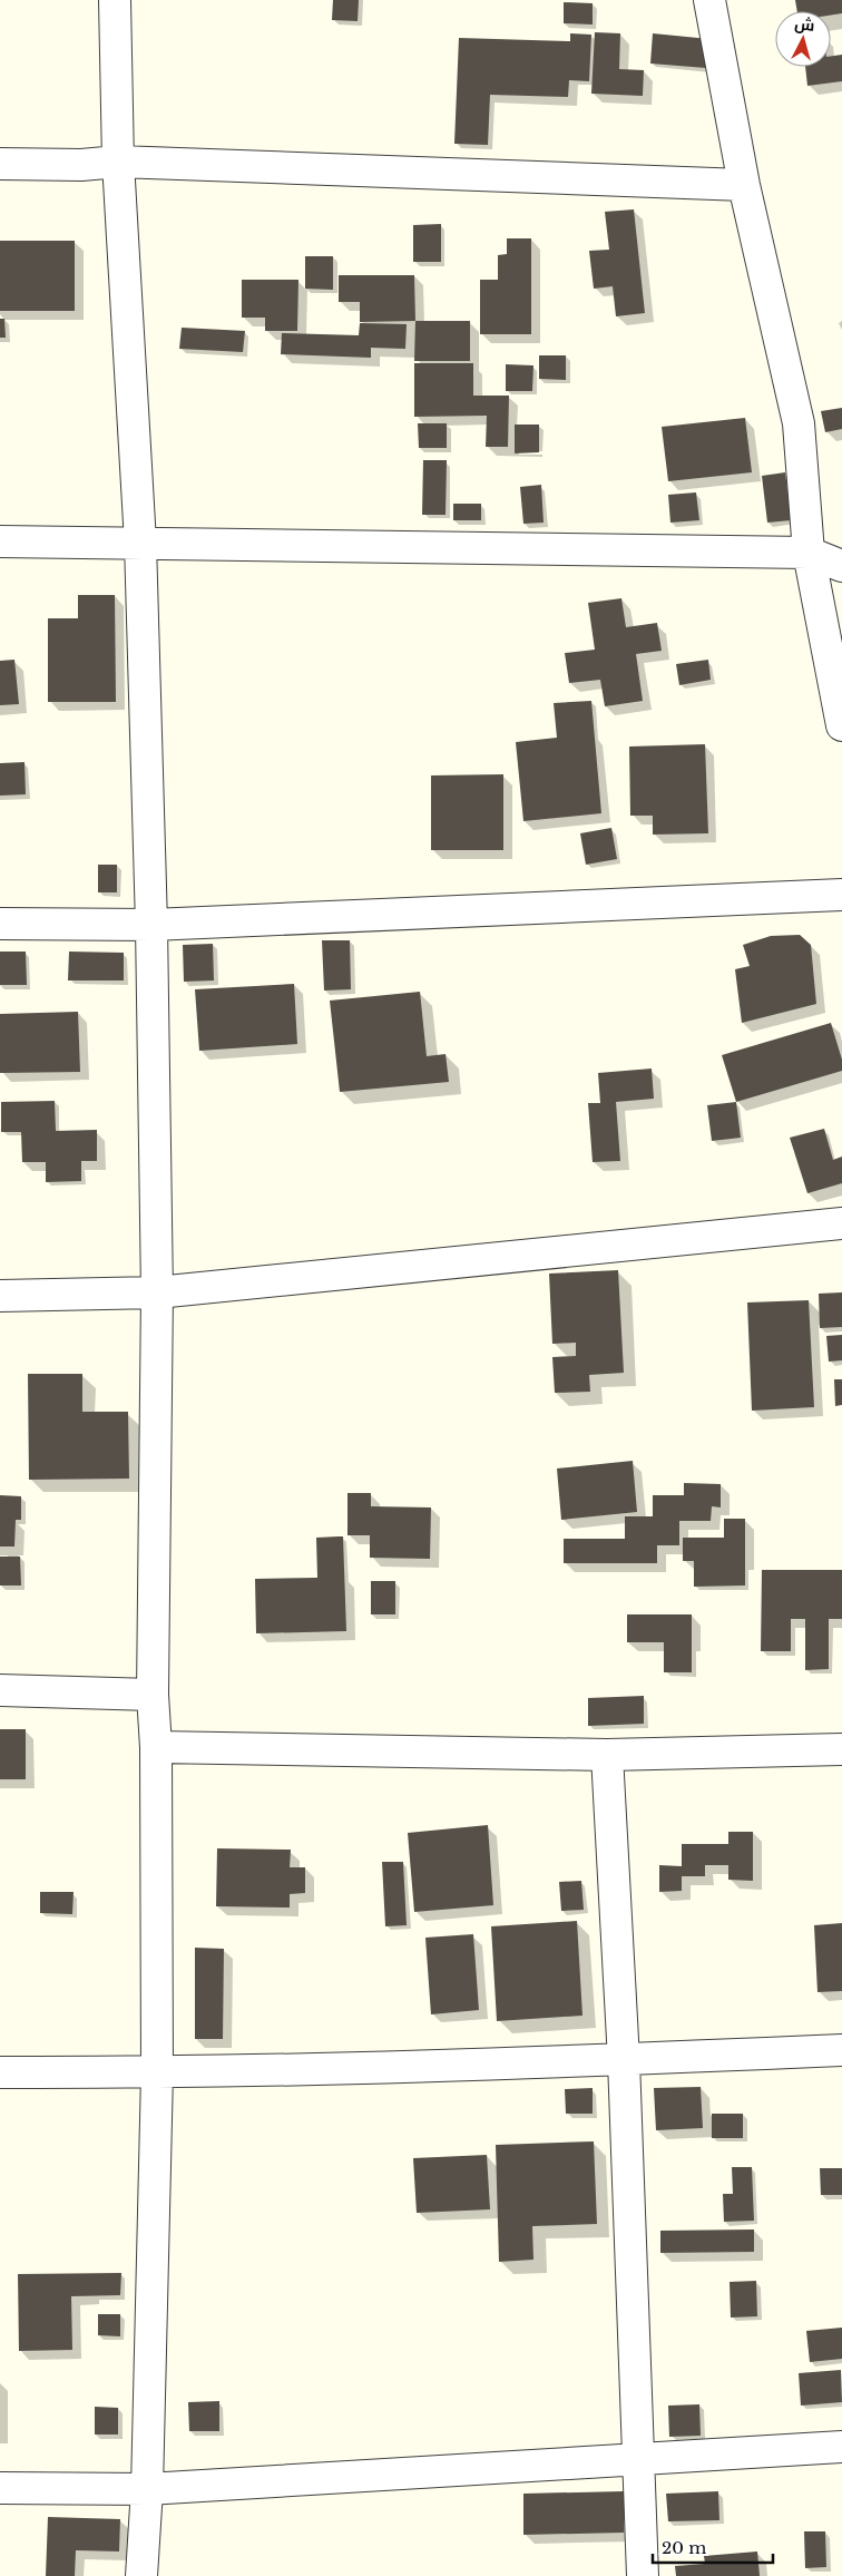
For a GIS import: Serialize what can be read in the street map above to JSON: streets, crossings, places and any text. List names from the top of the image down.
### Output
{
  "scale_bar": "20 m",
  "north": "top"
}
